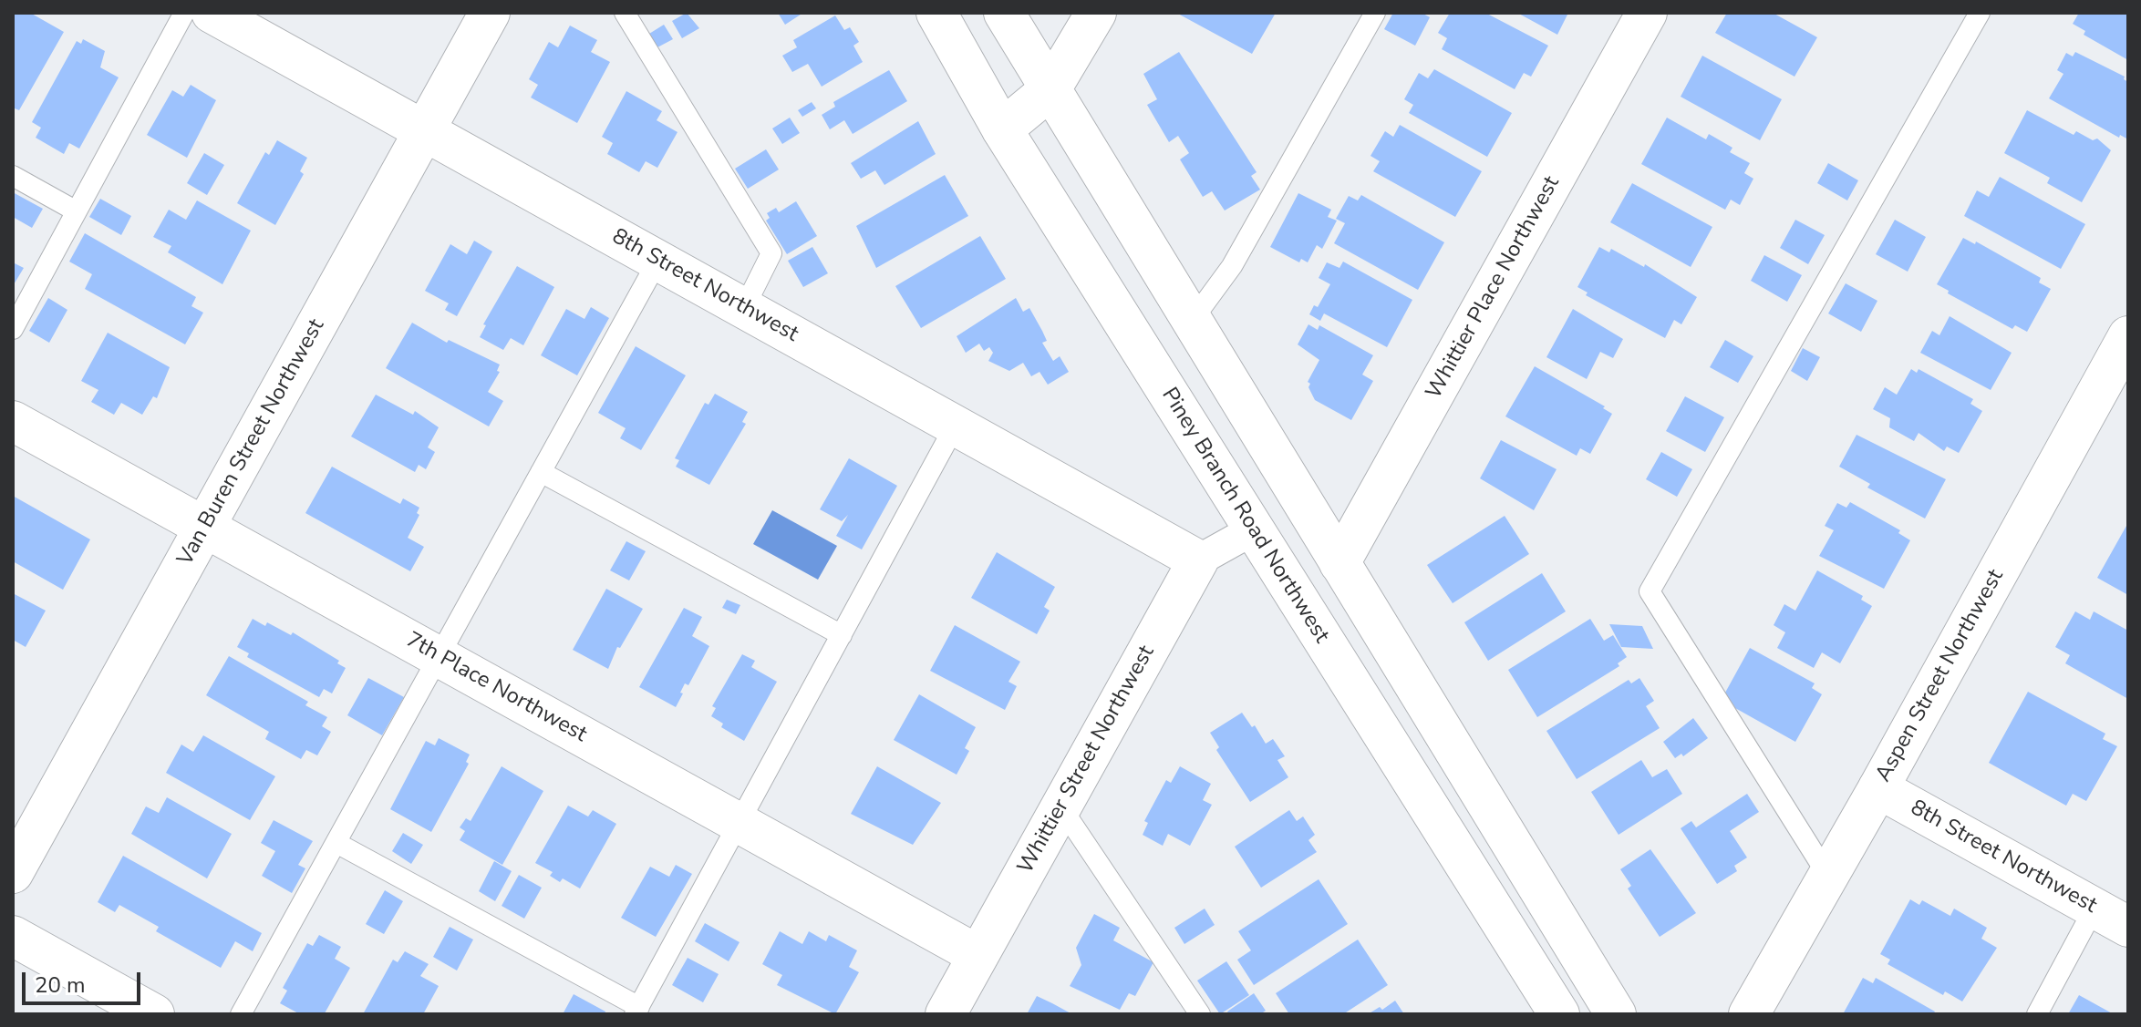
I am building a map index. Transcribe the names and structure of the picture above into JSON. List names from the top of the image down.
{
  "streets": {
    "street": [
      "8th Street Northwest",
      "Whittier Place Northwest",
      "Van Buren Street Northwest",
      "Piney Branch Road Northwest",
      "Aspen Street Northwest",
      "7th Place Northwest",
      "Whittier Street Northwest"
    ]
  },
  "crossings": [
    ["8th Street Northwest", "Van Buren Street Northwest"],
    ["8th Street Northwest", "Aspen Street Northwest"],
    ["8th Street Northwest", "Whittier Street Northwest"],
    ["Van Buren Street Northwest", "7th Place Northwest"],
    ["7th Place Northwest", "Whittier Street Northwest"]
  ],
  "scale_bar": "20 m"
}
